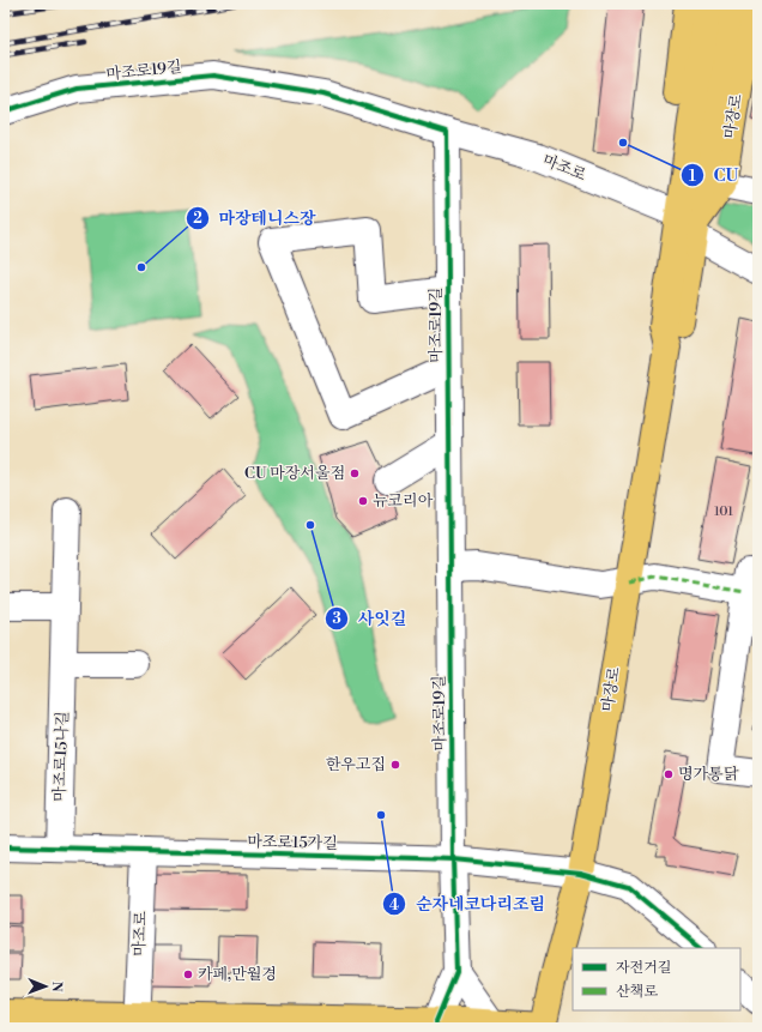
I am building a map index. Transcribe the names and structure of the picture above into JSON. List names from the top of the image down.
{
  "streets": {
    "main road": ["마장로"],
    "street": [
      "마조로19길",
      "마조로",
      "마조로15나길",
      "마조로15가길"
    ]
  },
  "crossings": [
    ["마조로19길", "마조로"],
    ["마조로19길", "마조로15가길"],
    ["마장로", "마조로"],
    ["마장로", "마조로15가길"],
    ["마조로", "마조로15가길"],
    ["마조로15나길", "마조로15가길"]
  ],
  "places": [
    "CU",
    "마장테니스장",
    "CU 마장서울점",
    "뉴코리아",
    "사잇길",
    "한우고집",
    "명가통닭",
    "순자네코다리조림",
    "카페,만월경"
  ],
  "house_numbers": ["101"],
  "legend": ["자전거길", "산책로"],
  "north": "right"
}
